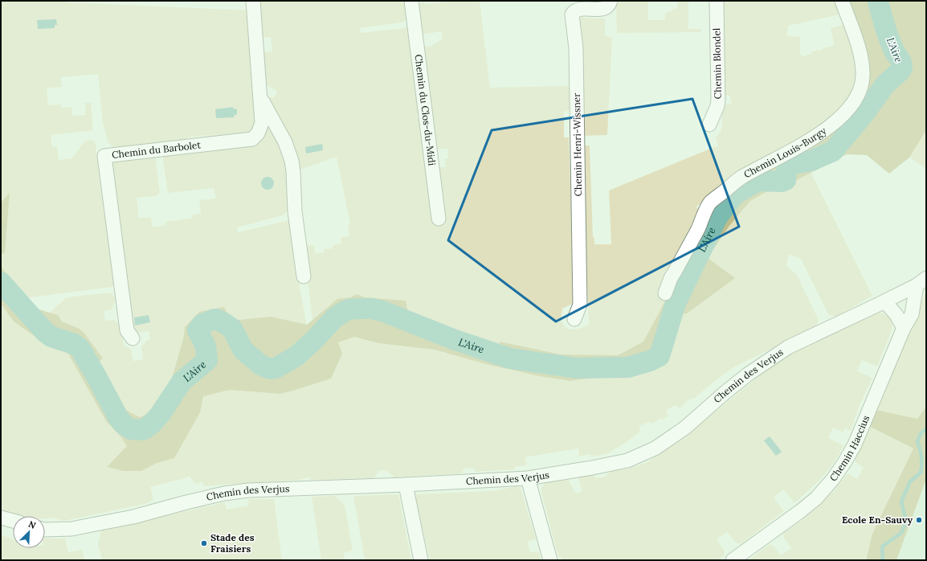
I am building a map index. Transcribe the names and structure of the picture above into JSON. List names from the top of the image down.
{
  "streets": {
    "street": [
      "Chemin Blondel",
      "Chemin du Clos-du-Midi",
      "Chemin Henri-Wissner",
      "Chemin du Barbolet",
      "Chemin Louis-Burgy",
      "Chemin des Verjus",
      "Chemin Haccius"
    ]
  },
  "crossings": [
    ["Chemin des Verjus", "Chemin Haccius"]
  ],
  "water": ["L'Aire"],
  "places": ["Ecole En-Sauvy", "Stade des Fraisiers"],
  "north": "top right"
}
